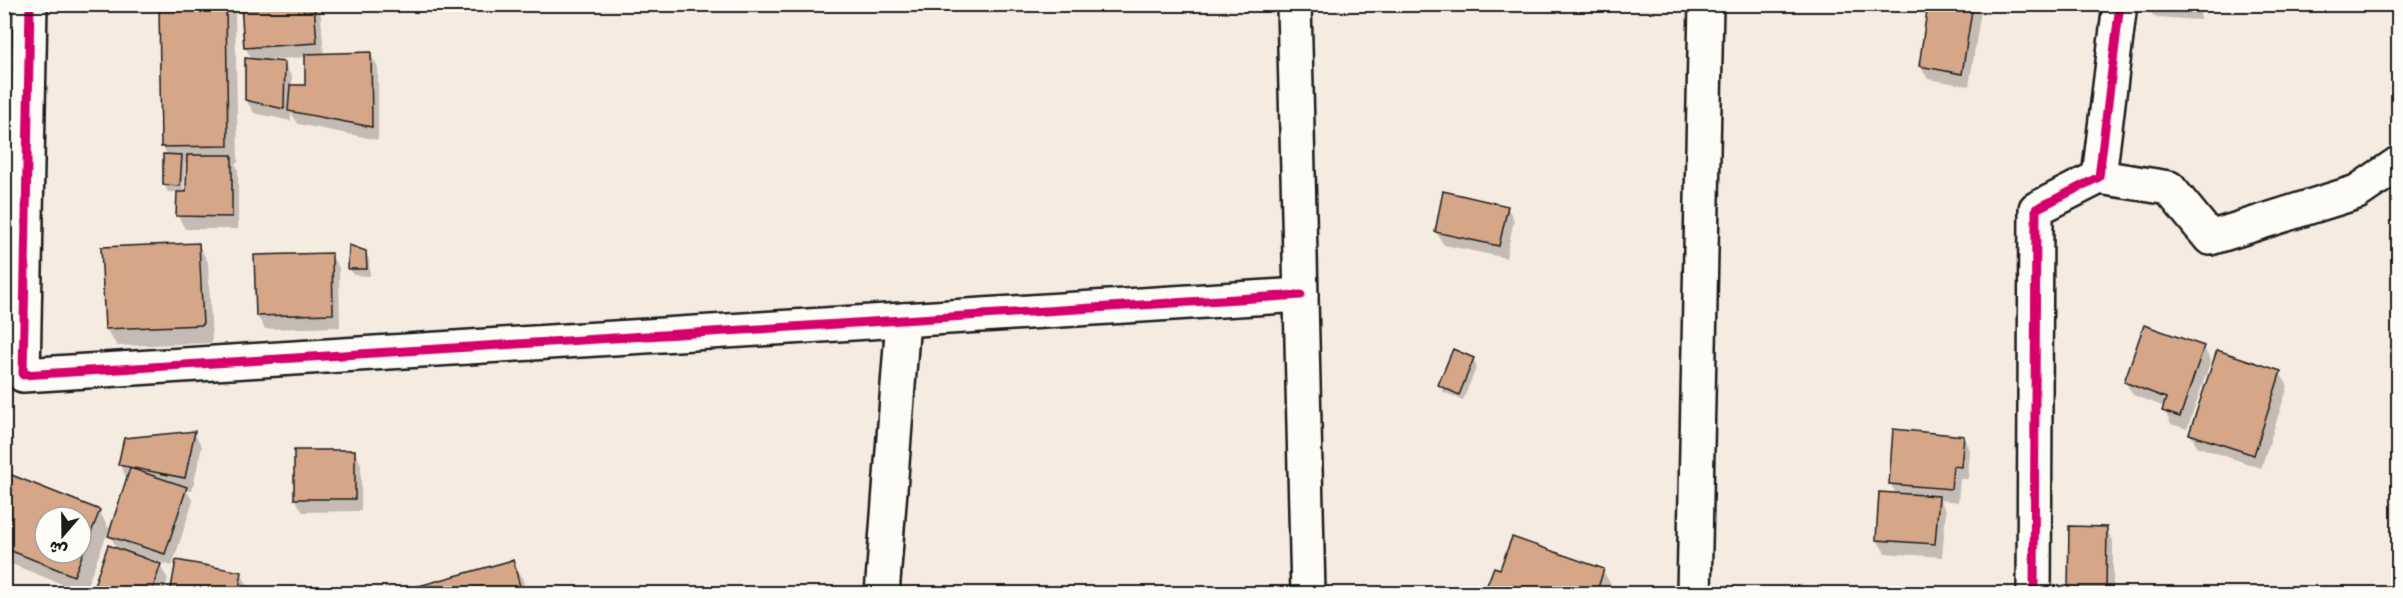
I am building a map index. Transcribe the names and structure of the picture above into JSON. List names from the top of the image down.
{
  "north": "bottom"
}
